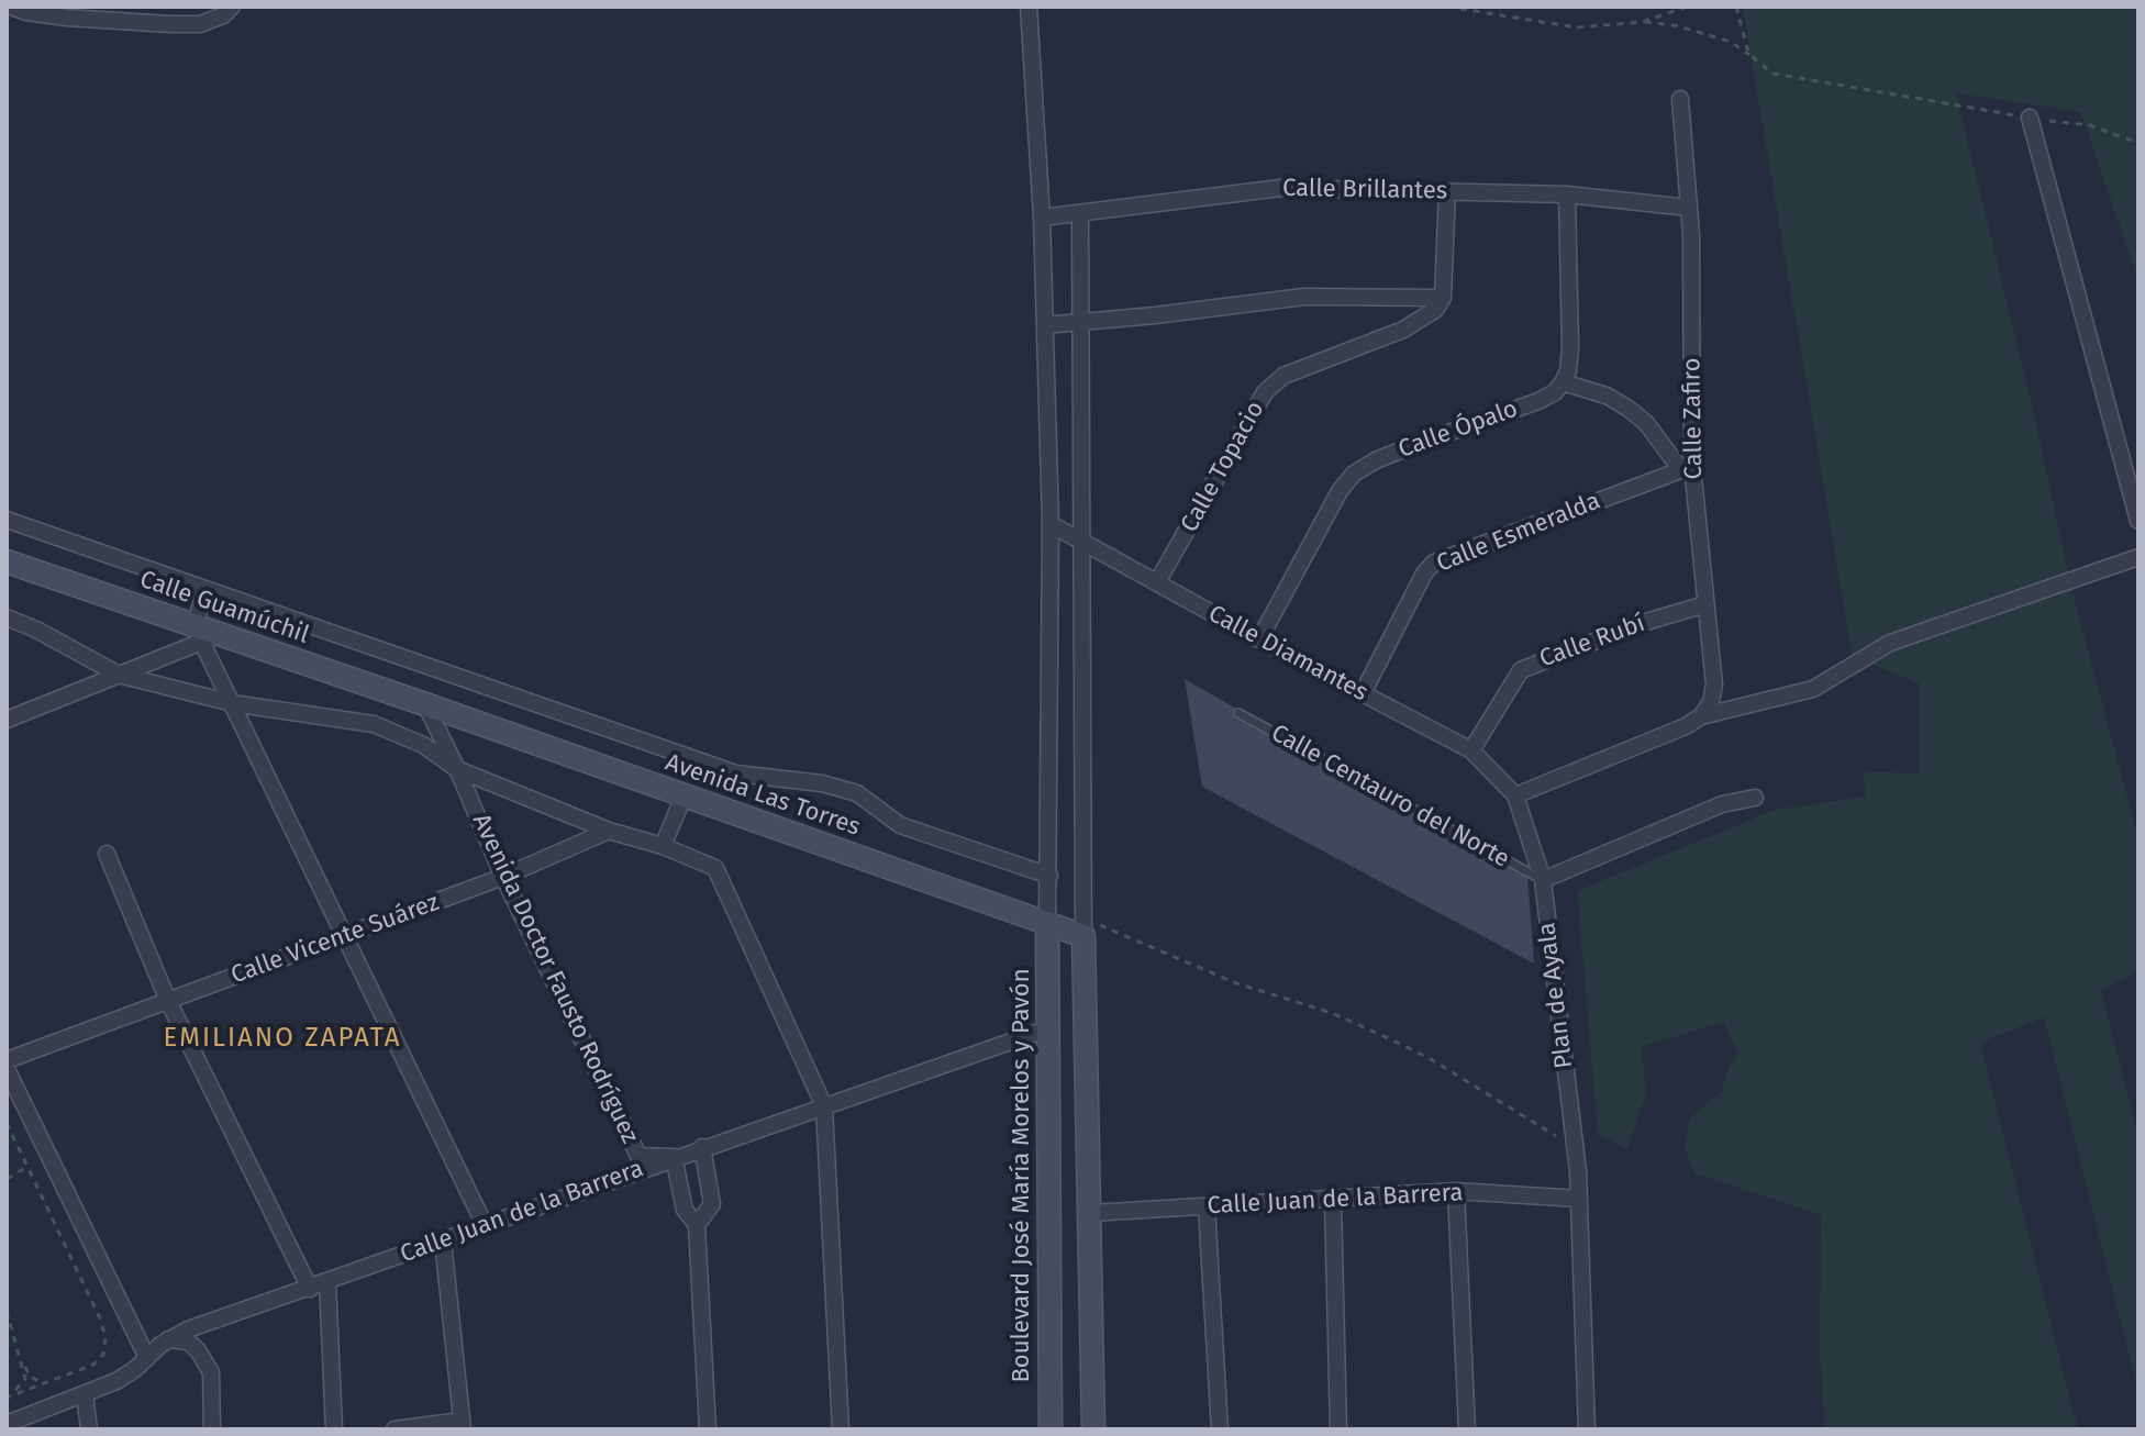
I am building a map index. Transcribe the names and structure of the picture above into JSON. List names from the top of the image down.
{
  "streets": {
    "street": [
      "Calle Brillantes",
      "Calle Zafiro",
      "Calle Ópalo",
      "Calle Topacio",
      "Calle Esmeralda",
      "Calle Guamúchil",
      "Calle Rubí",
      "Calle Diamantes",
      "Avenida Las Torres",
      "Calle Vicente Suárez",
      "Avenida Doctor Fausto Rodríguez",
      "Plan de Ayala",
      "Boulevard José María Morelos y Pavón",
      "Calle Juan de la Barrera"
    ],
    "lane": ["Calle Centauro del Norte"]
  },
  "crossings": [
    ["Calle Brillantes", "Calle Zafiro"],
    ["Calle Zafiro", "Calle Esmeralda"],
    ["Calle Zafiro", "Calle Rubí"],
    ["Calle Ópalo", "Calle Diamantes"],
    ["Calle Topacio", "Calle Diamantes"],
    ["Calle Esmeralda", "Calle Diamantes"],
    ["Calle Guamúchil", "Avenida Las Torres"],
    ["Calle Guamúchil", "Avenida Doctor Fausto Rodríguez"],
    ["Calle Rubí", "Calle Diamantes"],
    ["Calle Diamantes", "Plan de Ayala"],
    ["Avenida Las Torres", "Avenida Doctor Fausto Rodríguez"],
    ["Avenida Las Torres", "Boulevard José María Morelos y Pavón"],
    ["Calle Centauro del Norte", "Plan de Ayala"],
    ["Calle Vicente Suárez", "Avenida Doctor Fausto Rodríguez"],
    ["Avenida Doctor Fausto Rodríguez", "Calle Juan de la Barrera"],
    ["Plan de Ayala", "Calle Juan de la Barrera"],
    ["Boulevard José María Morelos y Pavón", "Calle Juan de la Barrera"]
  ],
  "districts": ["EMILIANO ZAPATA"]
}
